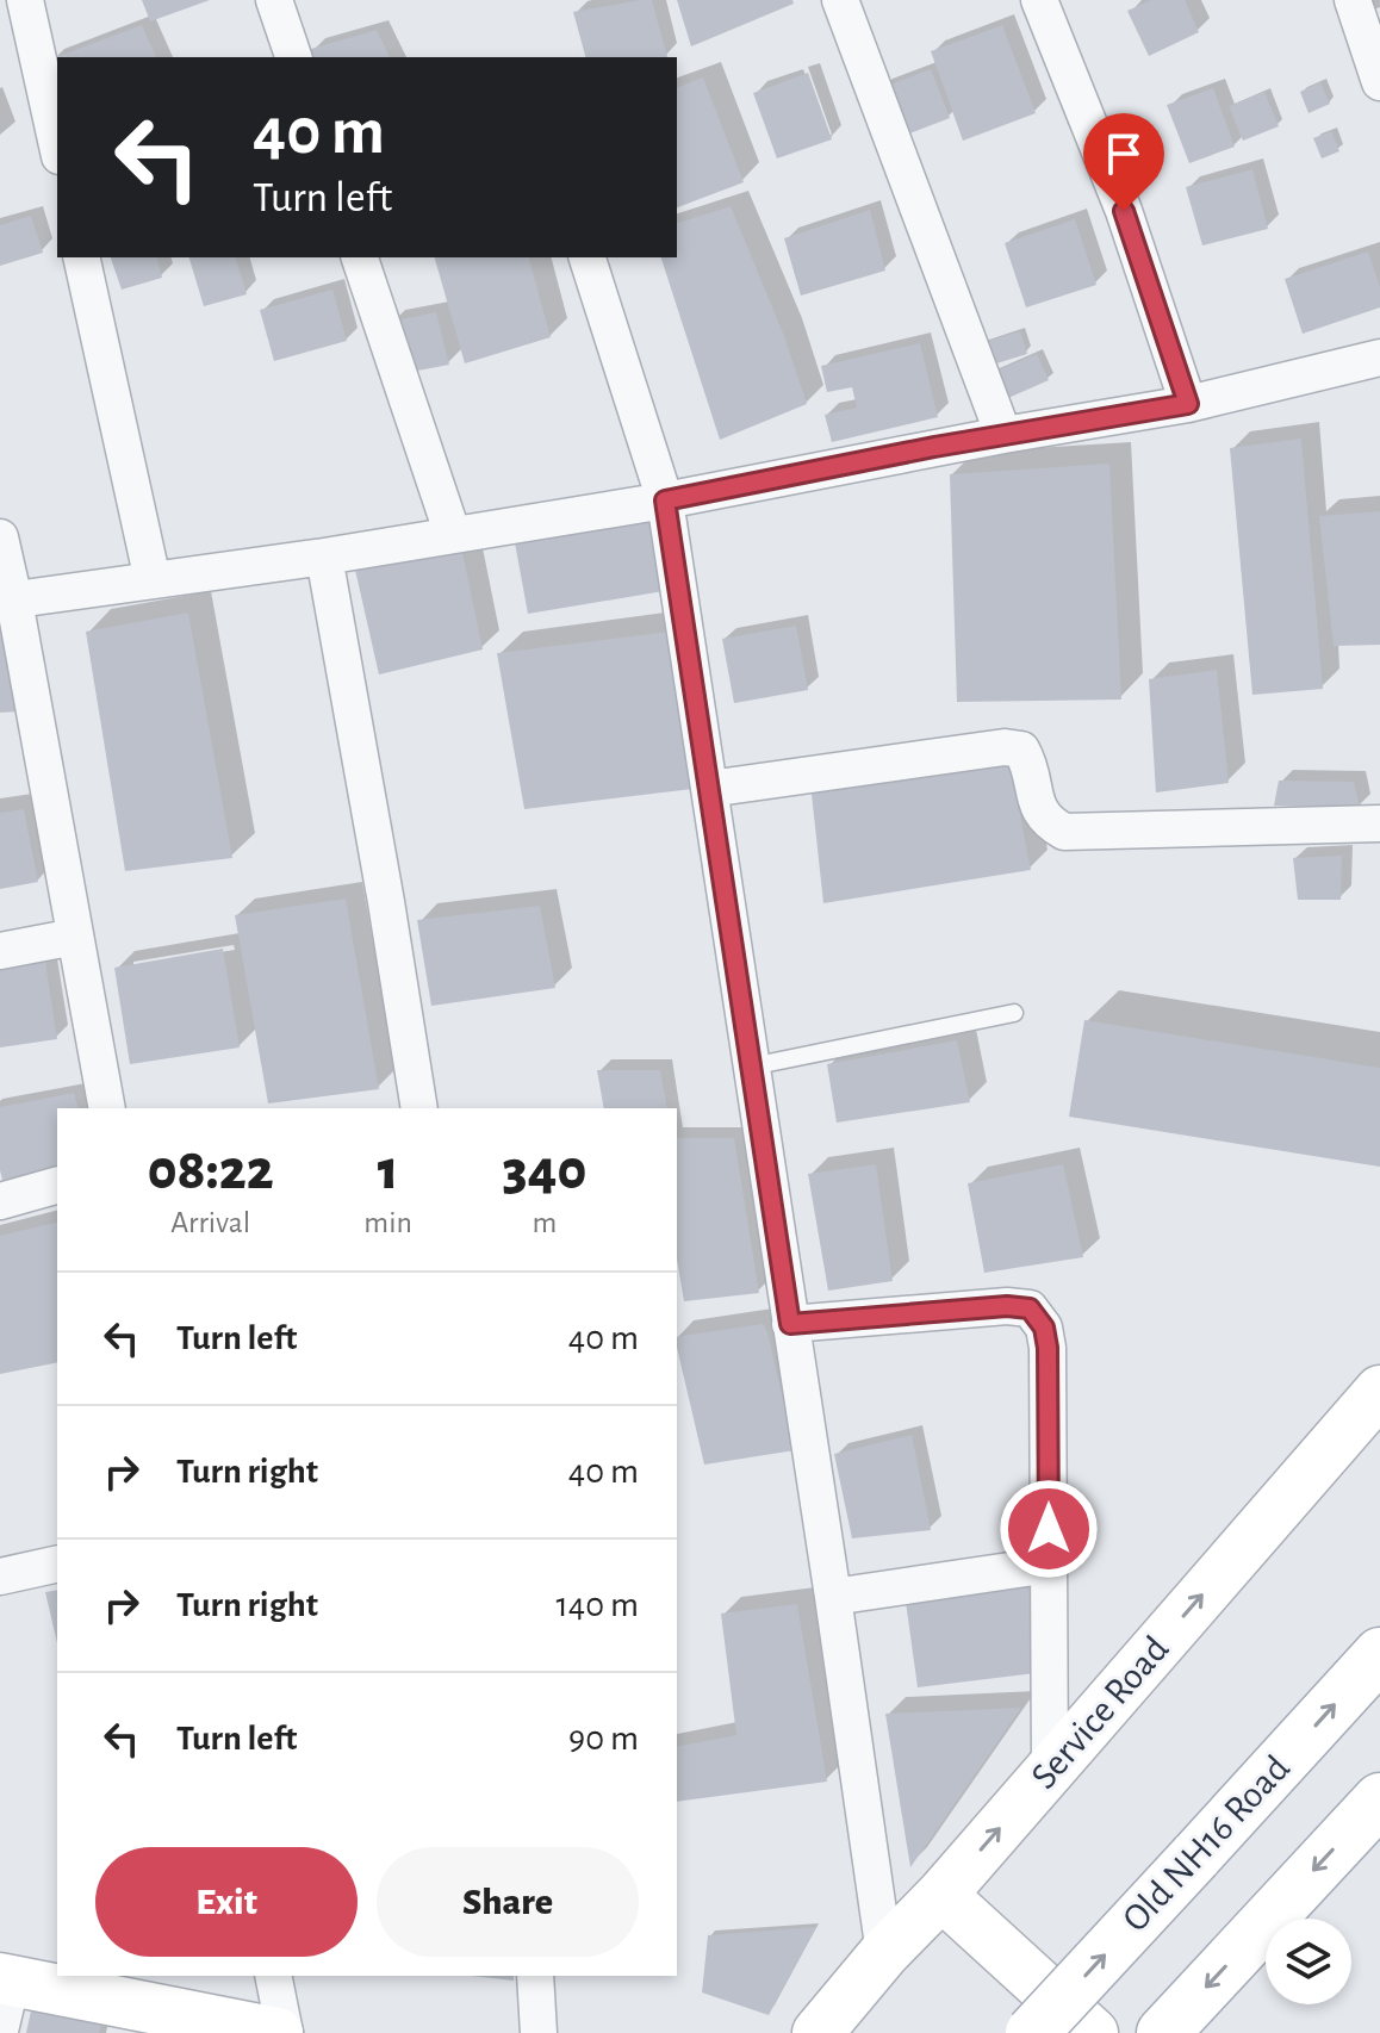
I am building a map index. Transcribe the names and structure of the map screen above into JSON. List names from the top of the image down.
{
  "streets": {
    "main road": ["Old NH16 Road"],
    "street": ["Service Road"]
  },
  "one_way": ["Service Road"],
  "page": {
    "turn": ["40 m", "Turn left"],
    "eta": [
      "08:22",
      "Arrival",
      "1",
      "min",
      "340",
      "m"
    ],
    "list": [
      {
        "name": "Turn left",
        "value": "40 m"
      },
      {
        "name": "Turn right",
        "value": "40 m"
      },
      {
        "name": "Turn right",
        "value": "140 m"
      },
      {
        "name": "Turn left",
        "value": "90 m"
      }
    ],
    "buttons": ["Exit", "Share"]
  }
}
